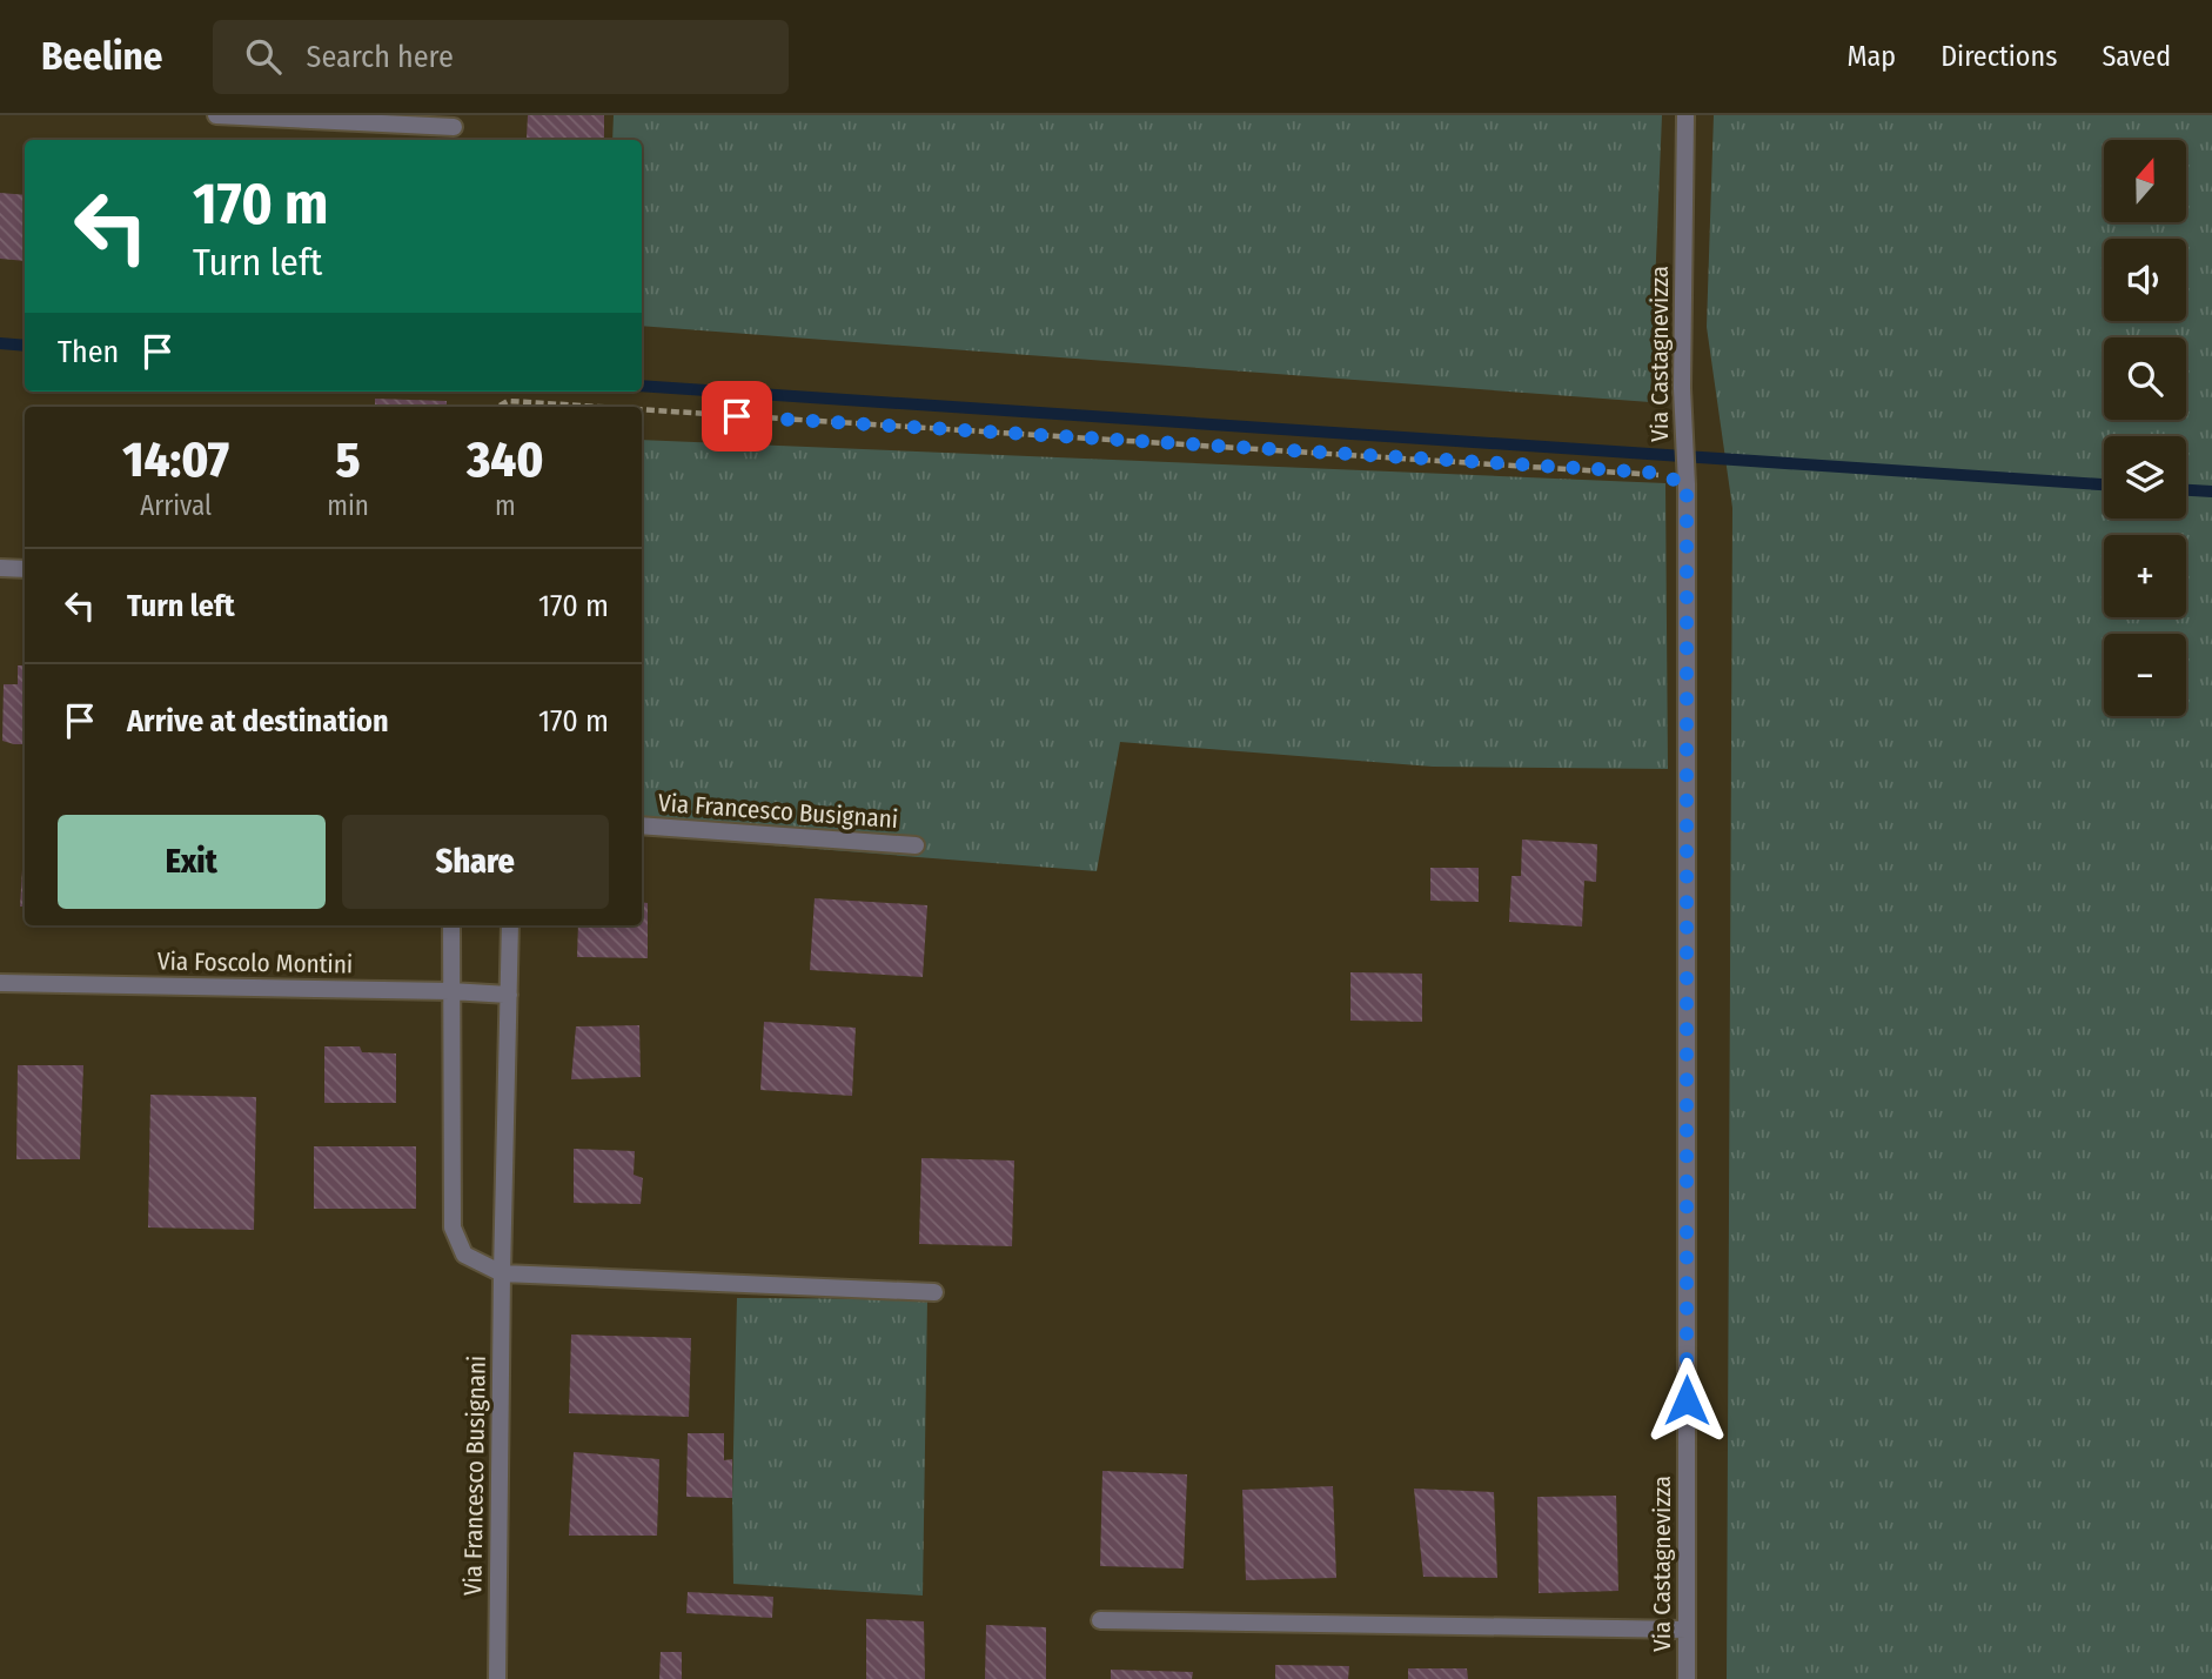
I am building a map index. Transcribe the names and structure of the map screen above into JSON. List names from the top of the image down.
{
  "streets": {
    "street": ["Via Castagnevizza", "Via Francesco Busignani", "Via Foscolo Montini"]
  },
  "crossings": [
    ["Via Francesco Busignani", "Via Foscolo Montini"]
  ],
  "north": "top",
  "page": {
    "header": "Beeline",
    "search": "Search here",
    "nav": ["Map", "Directions", "Saved"],
    "map_buttons": ["+", "−"],
    "turn": ["170 m", "Turn left"],
    "then": "Then",
    "eta": [
      "14:07",
      "Arrival",
      "5",
      "min",
      "340",
      "m"
    ],
    "list": [
      {
        "name": "Turn left",
        "value": "170 m"
      },
      {
        "name": "Arrive at destination",
        "value": "170 m"
      }
    ],
    "buttons": ["Exit", "Share"]
  }
}
